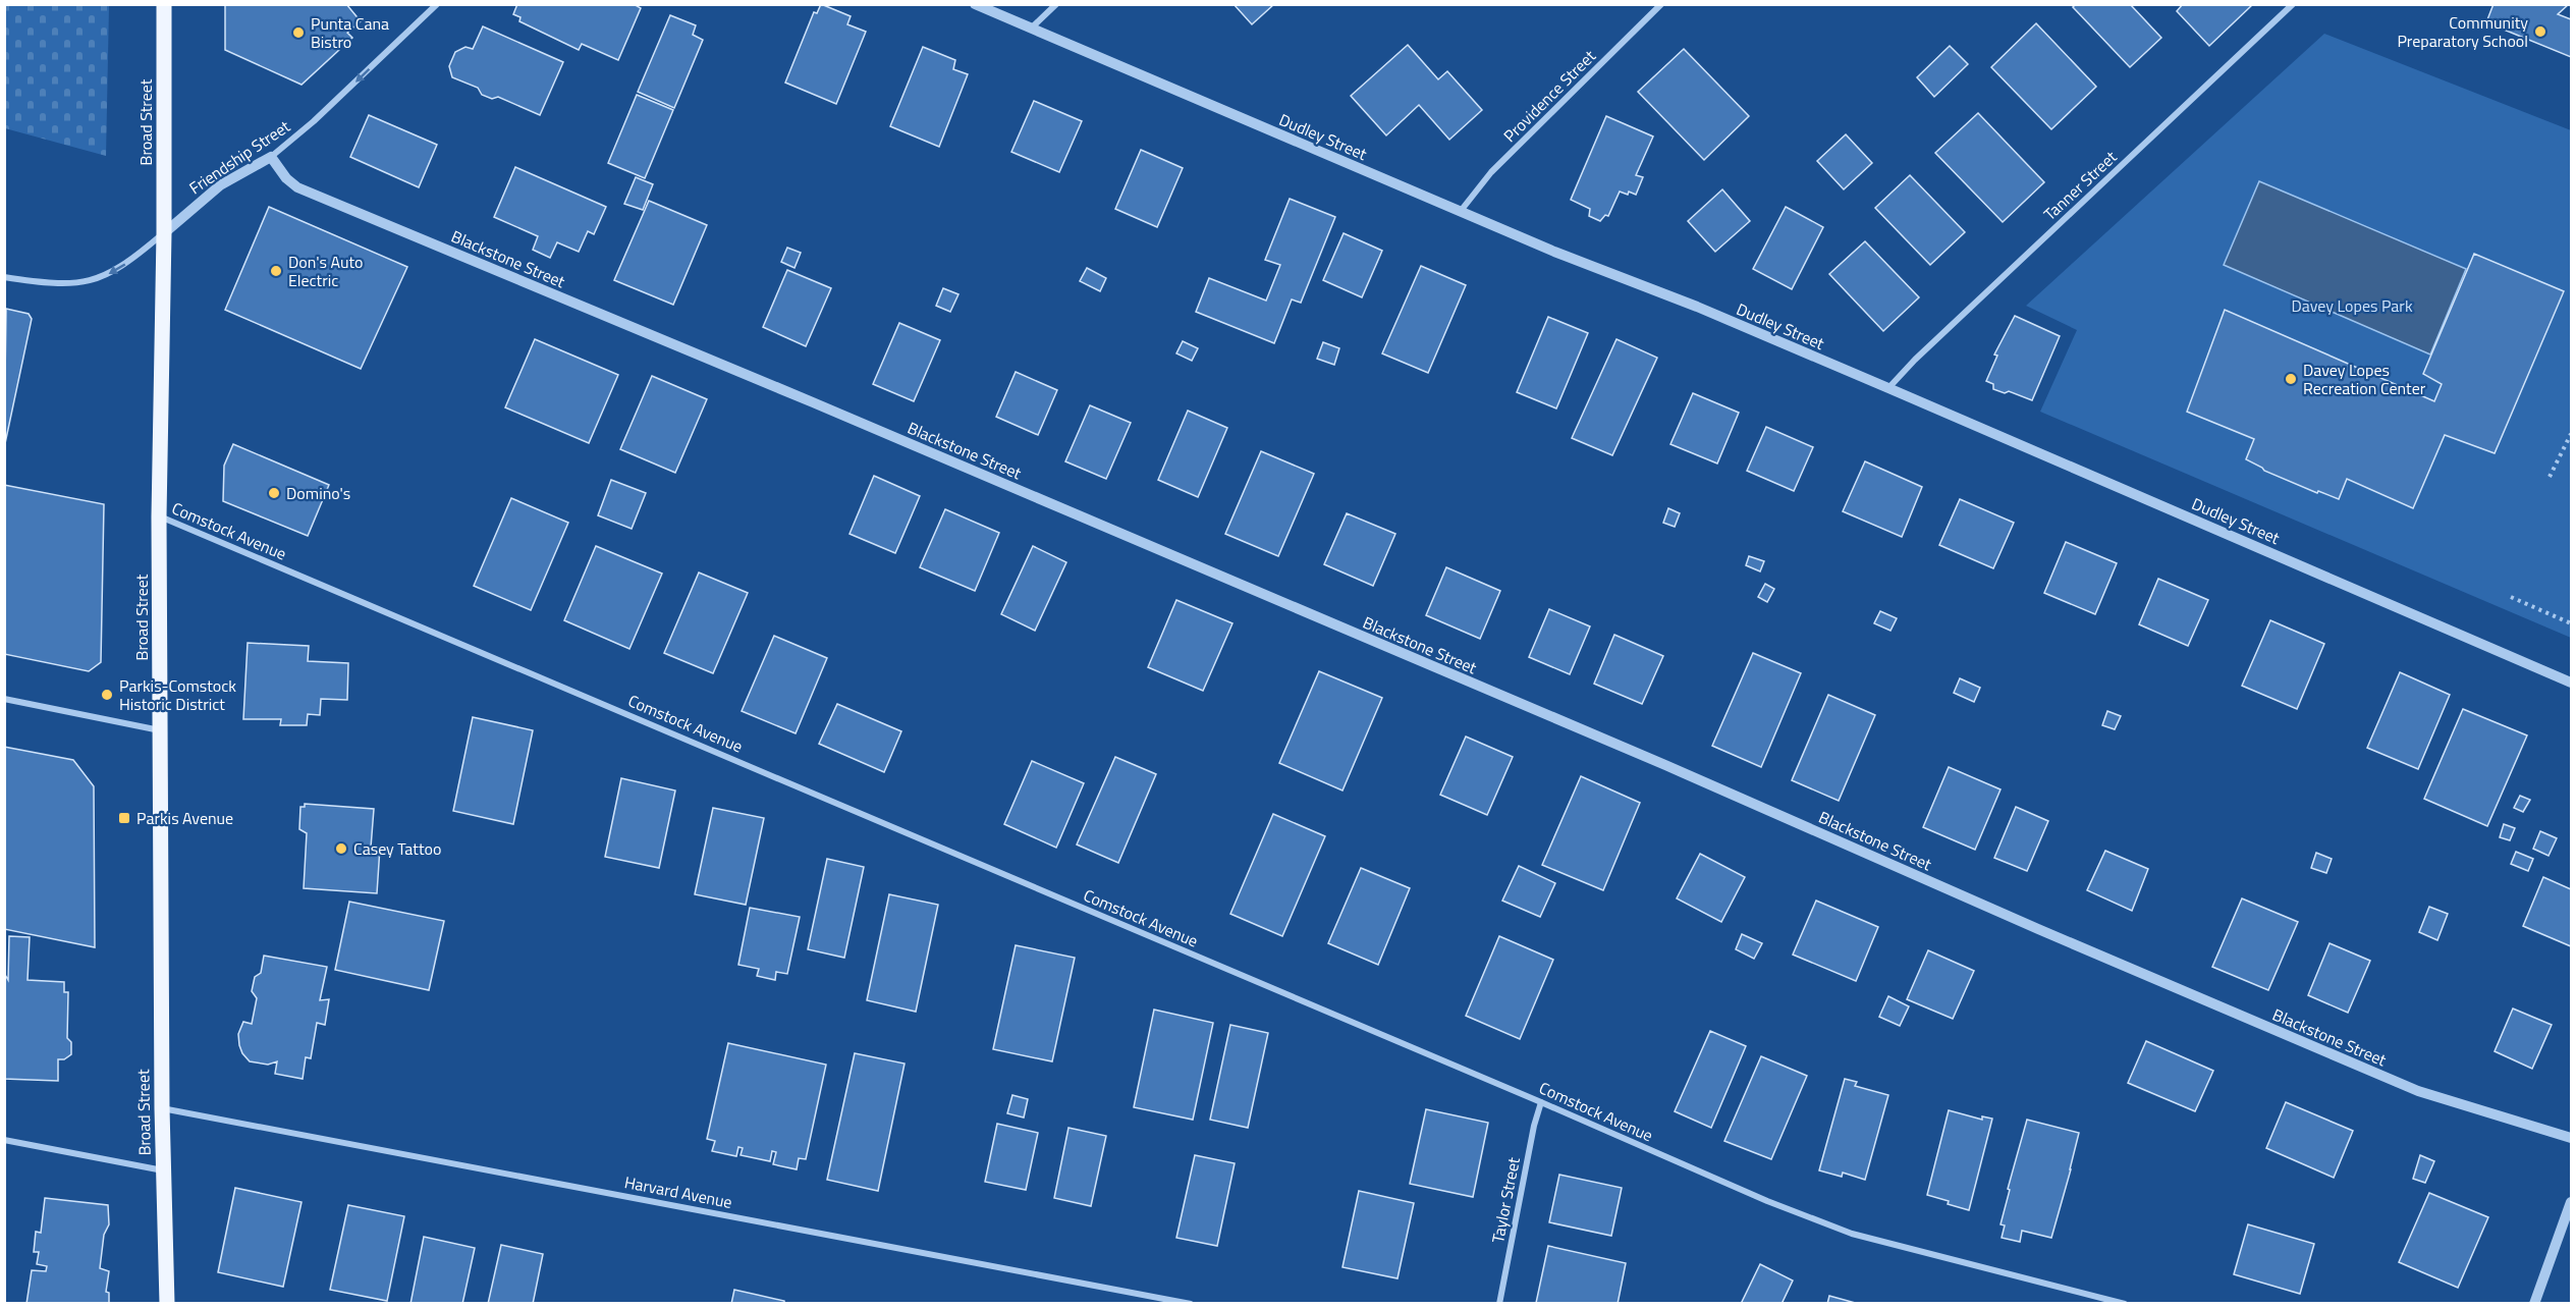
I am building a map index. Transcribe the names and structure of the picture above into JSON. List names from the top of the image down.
{
  "streets": {
    "main road": ["Broad Street"],
    "street": [
      "Providence Street",
      "Dudley Street",
      "Friendship Street",
      "Tanner Street",
      "Blackstone Street",
      "Comstock Avenue",
      "Harvard Avenue",
      "Taylor Street"
    ]
  },
  "crossings": [
    ["Providence Street", "Dudley Street"],
    ["Broad Street", "Friendship Street"],
    ["Broad Street", "Comstock Avenue"],
    ["Broad Street", "Harvard Avenue"],
    ["Dudley Street", "Tanner Street"],
    ["Friendship Street", "Blackstone Street"],
    ["Comstock Avenue", "Taylor Street"]
  ],
  "one_way": ["Friendship Street"],
  "parks": ["Davey Lopes Park"],
  "places": {
    "other": [
      "Community Preparatory School",
      "Punta Cana Bistro",
      "Don's Auto Electric",
      "Davey Lopes Recreation Center",
      "Domino's",
      "Parkis-Comstock Historic District",
      "Casey Tattoo"
    ],
    "transit": ["Parkis Avenue"]
  }
}
